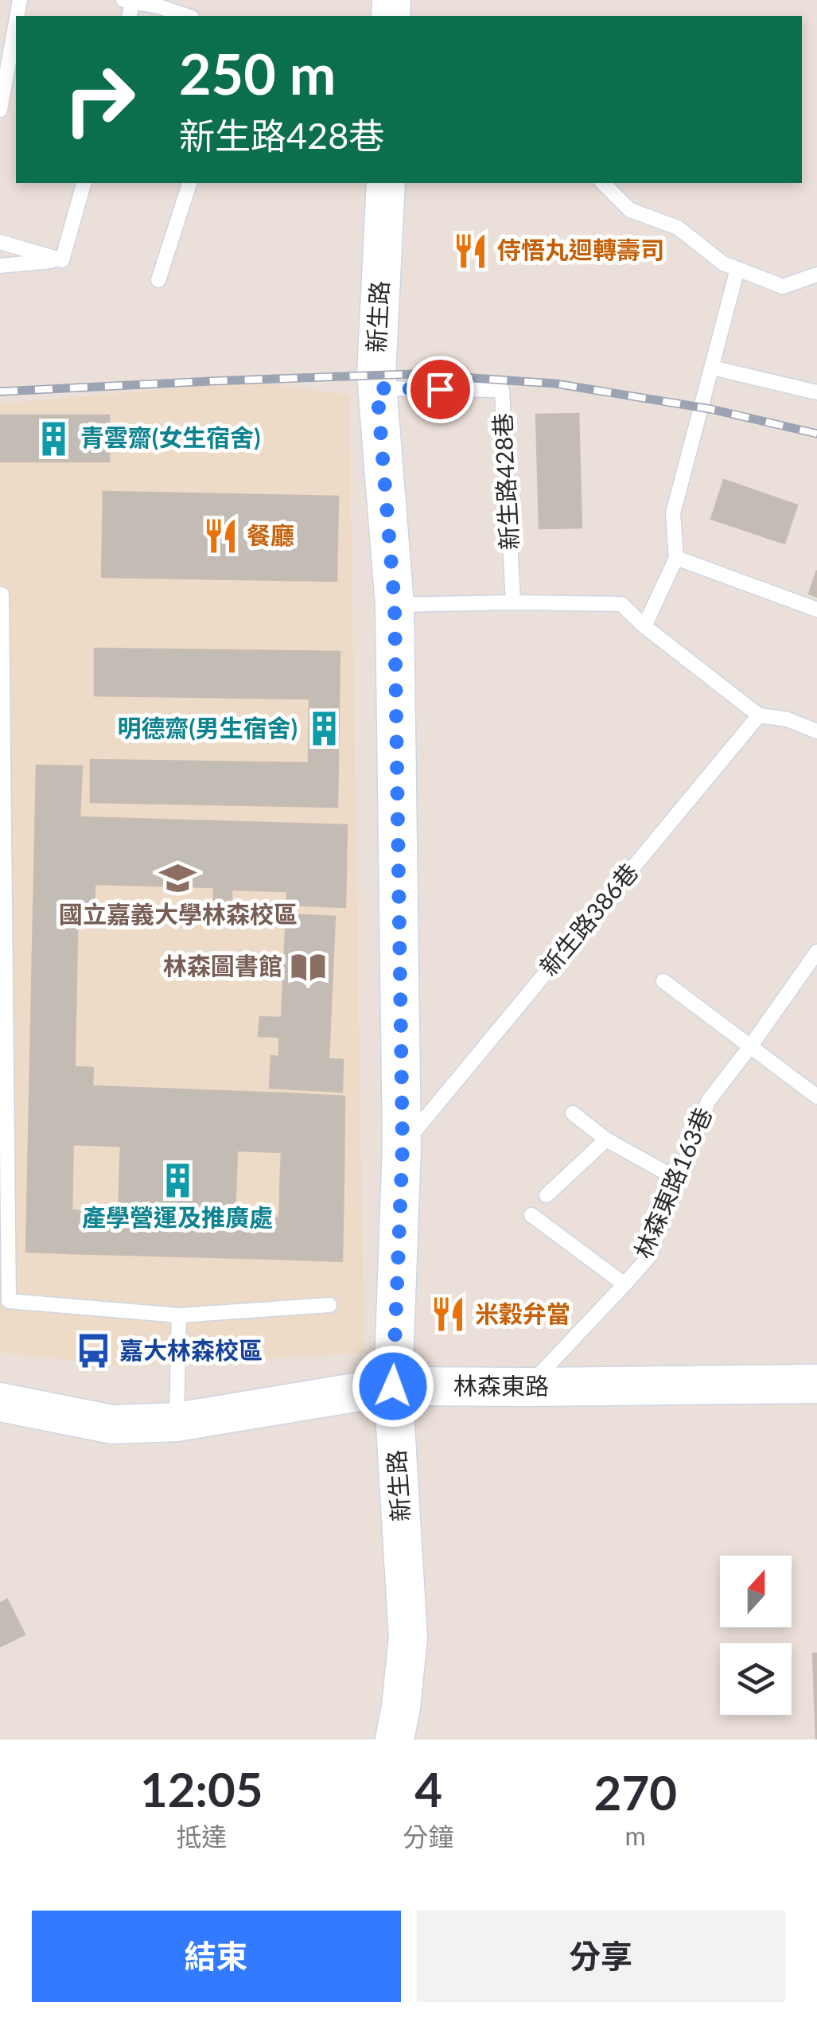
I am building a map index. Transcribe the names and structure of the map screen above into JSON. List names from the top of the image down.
{
  "streets": {
    "street": ["新生路", "林森東路"],
    "lane": ["新生路428巷", "新生路386巷", "林森東路163巷"]
  },
  "crossings": [
    ["新生路", "新生路428巷"],
    ["新生路", "新生路386巷"],
    ["新生路", "林森東路"],
    ["林森東路163巷", "林森東路"]
  ],
  "places": {
    "restaurant": ["侍悟丸迴轉壽司", "餐廳", "米穀弁當"],
    "building": ["青雲齋(女生宿舍)", "明德齋(男生宿舍)", "產學營運及推廣處"],
    "school or university": ["國立嘉義大學林森校區"],
    "library": ["林森圖書館"],
    "bus stop": ["嘉大林森校區"]
  },
  "north": "top",
  "page": {
    "turn": ["250 m", "新生路428巷"],
    "eta": [
      "12:05",
      "抵達",
      "4",
      "分鐘",
      "270",
      "m"
    ],
    "buttons": ["結束", "分享"]
  }
}
